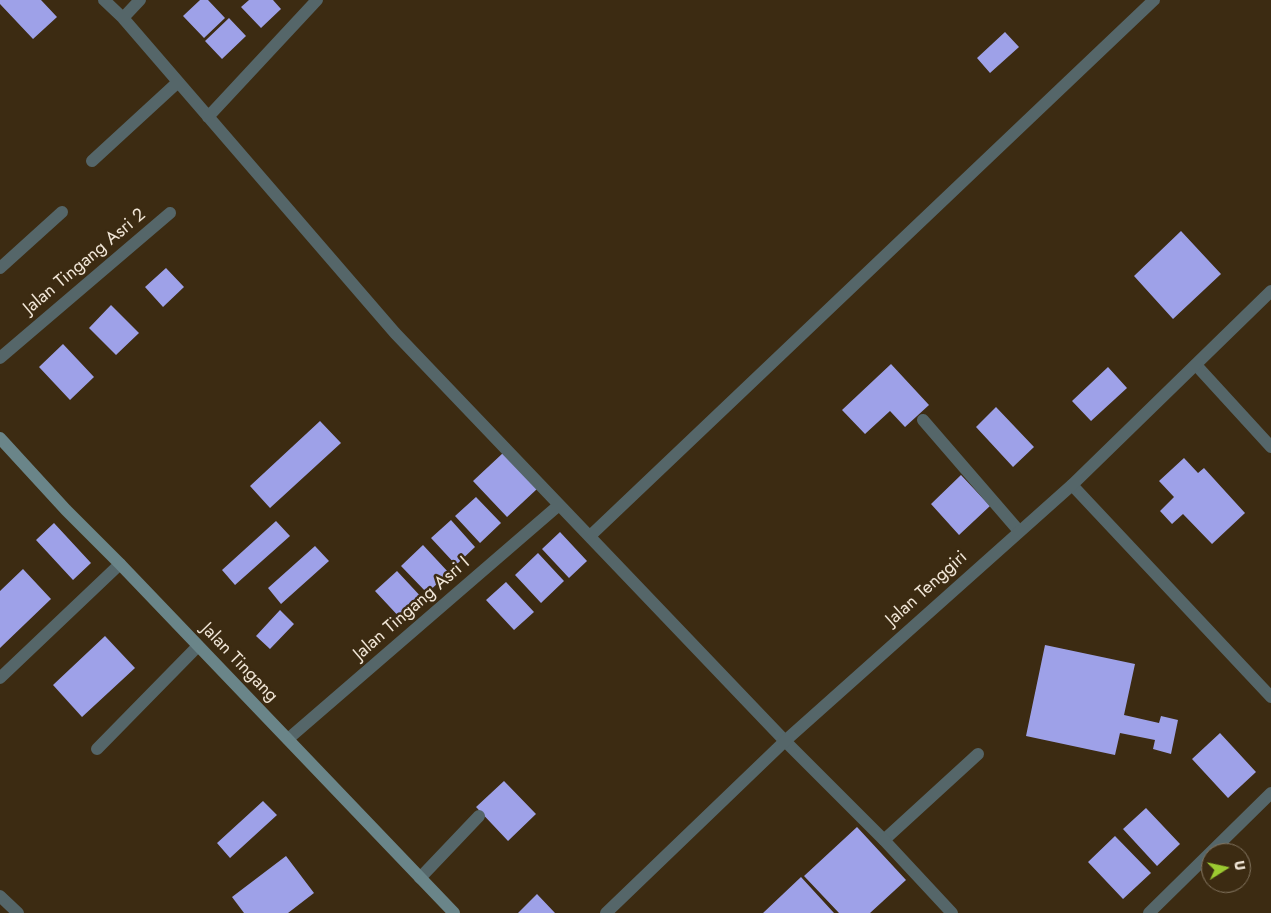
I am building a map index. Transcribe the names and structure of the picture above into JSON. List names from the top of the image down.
{
  "streets": {
    "main road": ["Jalan Tingang"],
    "street": ["Jalan Tingang Asri 2", "Jalan Tenggiri", "Jalan Tingang Asri I"]
  },
  "crossings": [
    ["Jalan Tingang Asri I", "Jalan Tingang"]
  ],
  "north": "right"
}
